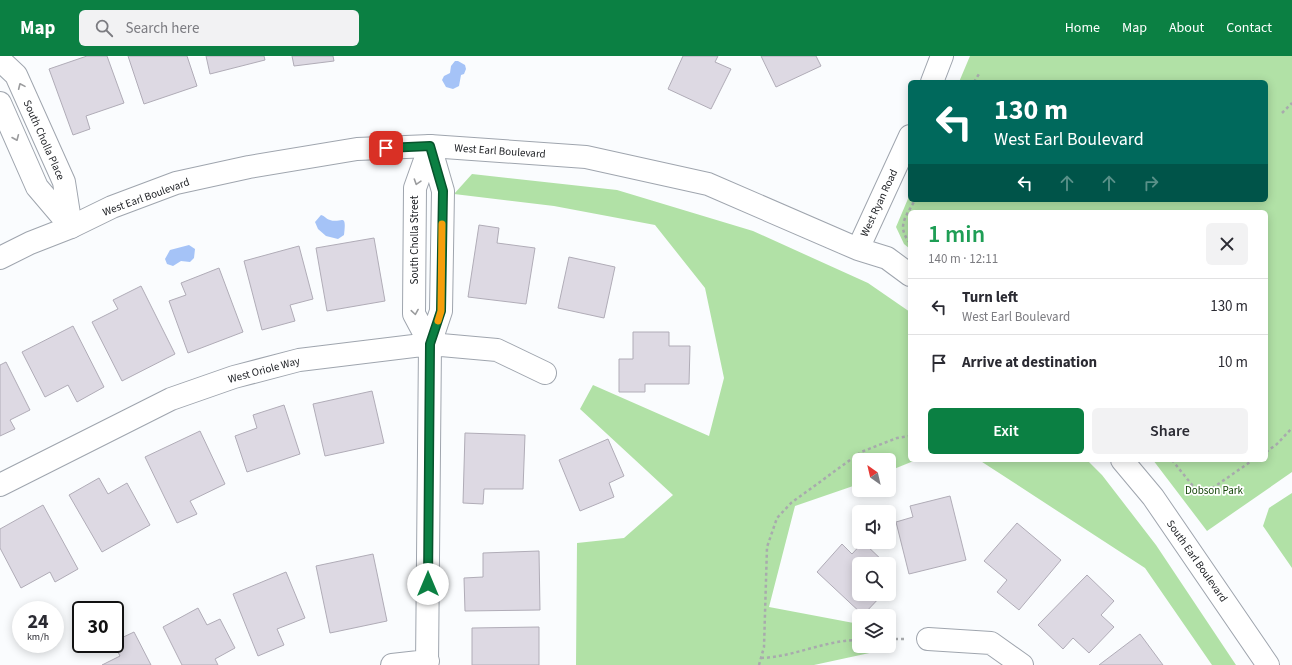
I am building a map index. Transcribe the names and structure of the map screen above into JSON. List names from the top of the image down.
{
  "streets": {
    "street": [
      "South Cholla Place",
      "West Earl Boulevard",
      "West Ryan Road",
      "South Cholla Street",
      "West Oriole Way",
      "South Earl Boulevard"
    ]
  },
  "crossings": [
    ["South Cholla Place", "West Earl Boulevard"],
    ["West Earl Boulevard", "West Ryan Road"],
    ["West Earl Boulevard", "South Cholla Street"],
    ["South Cholla Street", "West Oriole Way"]
  ],
  "parks": ["Dobson Park"],
  "north": "top left",
  "page": {
    "header": "Map",
    "search": "Search here",
    "nav": [
      "Home",
      "Map",
      "About",
      "Contact"
    ],
    "turn": ["130 m", "West Earl Boulevard"],
    "heading": ["1 min", "140 m · 12:11"],
    "list": [
      {
        "name": "Turn left",
        "note": "West Earl Boulevard",
        "value": "130 m"
      },
      {
        "name": "Arrive at destination",
        "value": "10 m"
      }
    ],
    "buttons": ["Exit", "Share"],
    "speed": "24 km/h",
    "limit": "30"
  }
}
